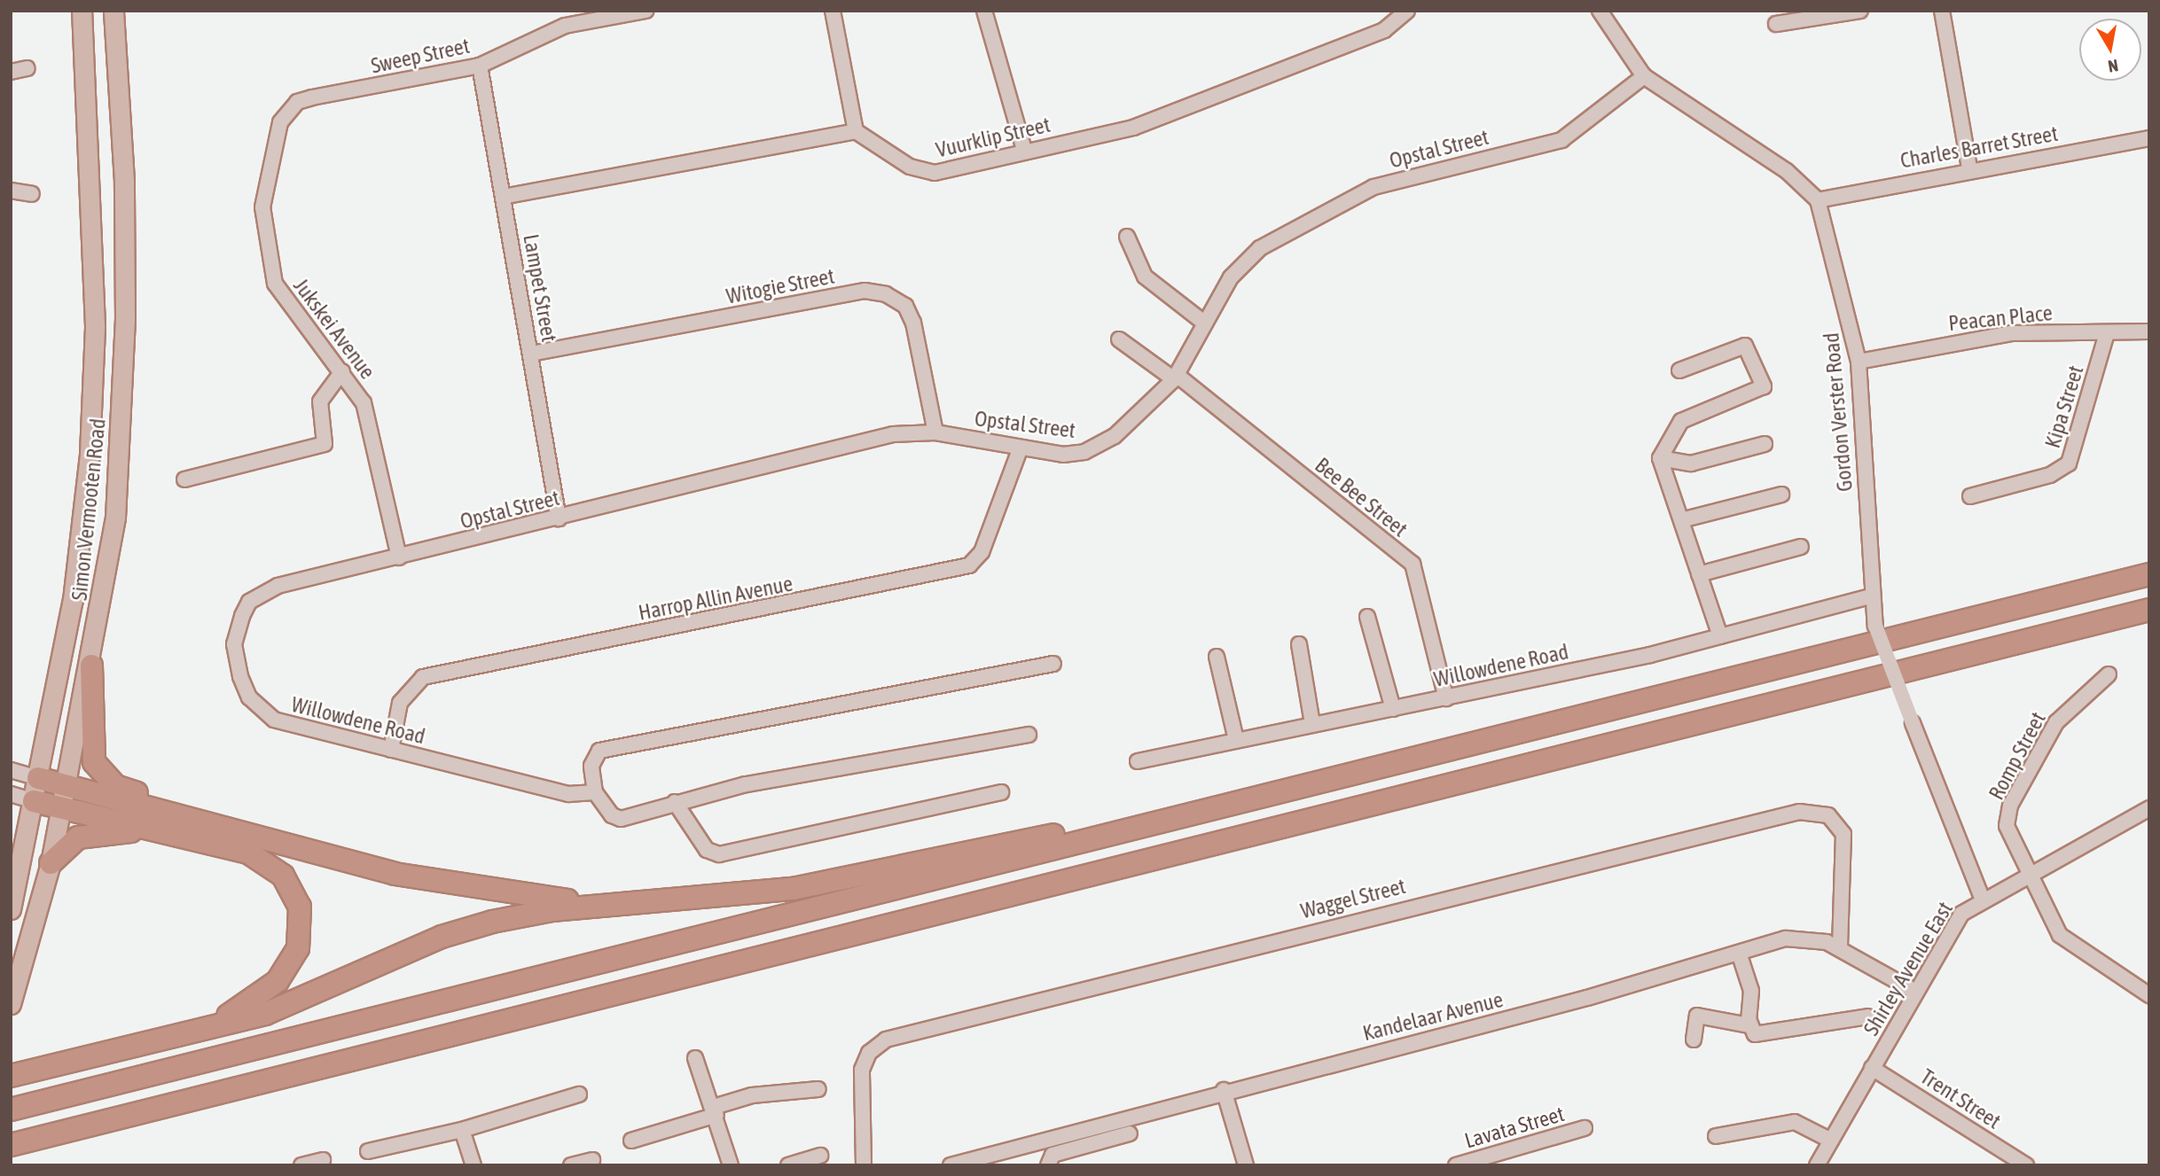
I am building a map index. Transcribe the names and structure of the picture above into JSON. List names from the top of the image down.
{
  "streets": {
    "main road": ["Simon Vermooten Road"],
    "street": [
      "Sweep Street",
      "Vuurklip Street",
      "Charles Barret Street",
      "Opstal Street",
      "Witogie Street",
      "Lampet Street",
      "Peacan Place",
      "Jukskei Avenue",
      "Kipa Street",
      "Gordon Verster Road",
      "Bee Bee Street",
      "Harrop Allin Avenue",
      "Willowdene Road",
      "Romp Street",
      "Waggel Street",
      "Shirley Avenue East",
      "Kandelaar Avenue",
      "Trent Street",
      "Lavata Street"
    ]
  },
  "crossings": [
    ["Sweep Street", "Lampet Street"],
    ["Sweep Street", "Jukskei Avenue"],
    ["Charles Barret Street", "Gordon Verster Road"],
    ["Opstal Street", "Witogie Street"],
    ["Opstal Street", "Lampet Street"],
    ["Opstal Street", "Jukskei Avenue"],
    ["Opstal Street", "Bee Bee Street"],
    ["Opstal Street", "Harrop Allin Avenue"],
    ["Opstal Street", "Willowdene Road"],
    ["Witogie Street", "Lampet Street"],
    ["Peacan Place", "Kipa Street"],
    ["Peacan Place", "Gordon Verster Road"],
    ["Gordon Verster Road", "Willowdene Road"],
    ["Gordon Verster Road", "Shirley Avenue East"],
    ["Bee Bee Street", "Willowdene Road"],
    ["Harrop Allin Avenue", "Willowdene Road"],
    ["Romp Street", "Shirley Avenue East"],
    ["Waggel Street", "Kandelaar Avenue"],
    ["Shirley Avenue East", "Kandelaar Avenue"],
    ["Shirley Avenue East", "Trent Street"]
  ],
  "north": "bottom"
}
